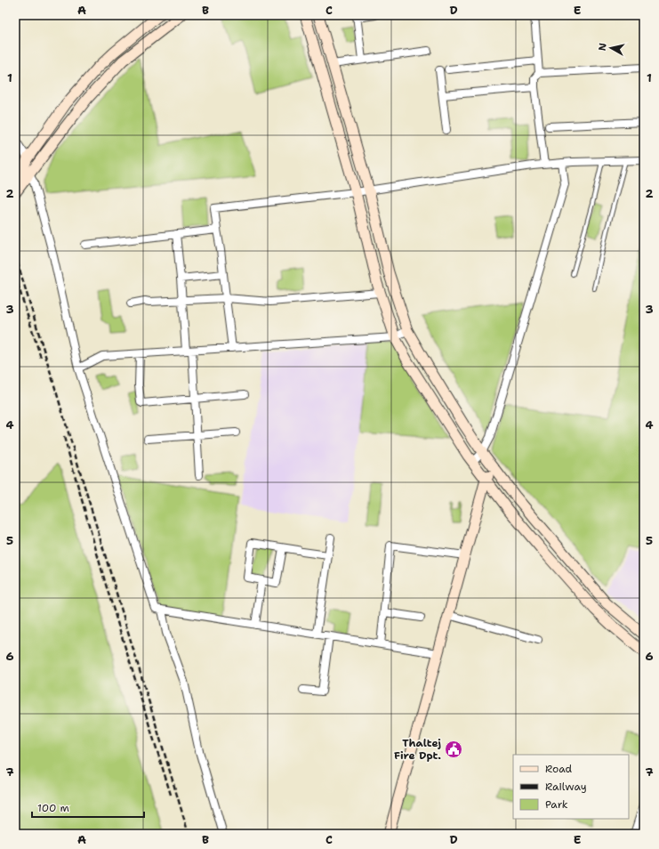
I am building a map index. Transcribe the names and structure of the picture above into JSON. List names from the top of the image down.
{
  "places": {
    "public building": ["Thaltej Fire Dpt."]
  },
  "legend": ["Road", "Railway", "Park"],
  "scale_bar": "100 m",
  "north": "left",
  "grid": {
    "columns": [
      "A",
      "B",
      "C",
      "D",
      "E"
    ],
    "rows": [
      "1",
      "2",
      "3",
      "4",
      "5",
      "6",
      "7"
    ]
  }
}
